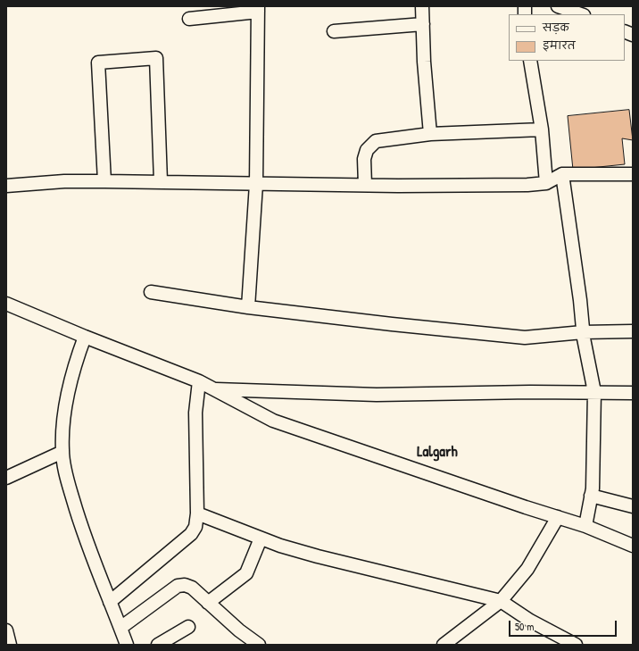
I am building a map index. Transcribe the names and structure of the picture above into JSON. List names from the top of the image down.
{
  "districts": ["Lalgarh"],
  "legend": ["सड़क", "इमारत"],
  "scale_bar": "50 m"
}
